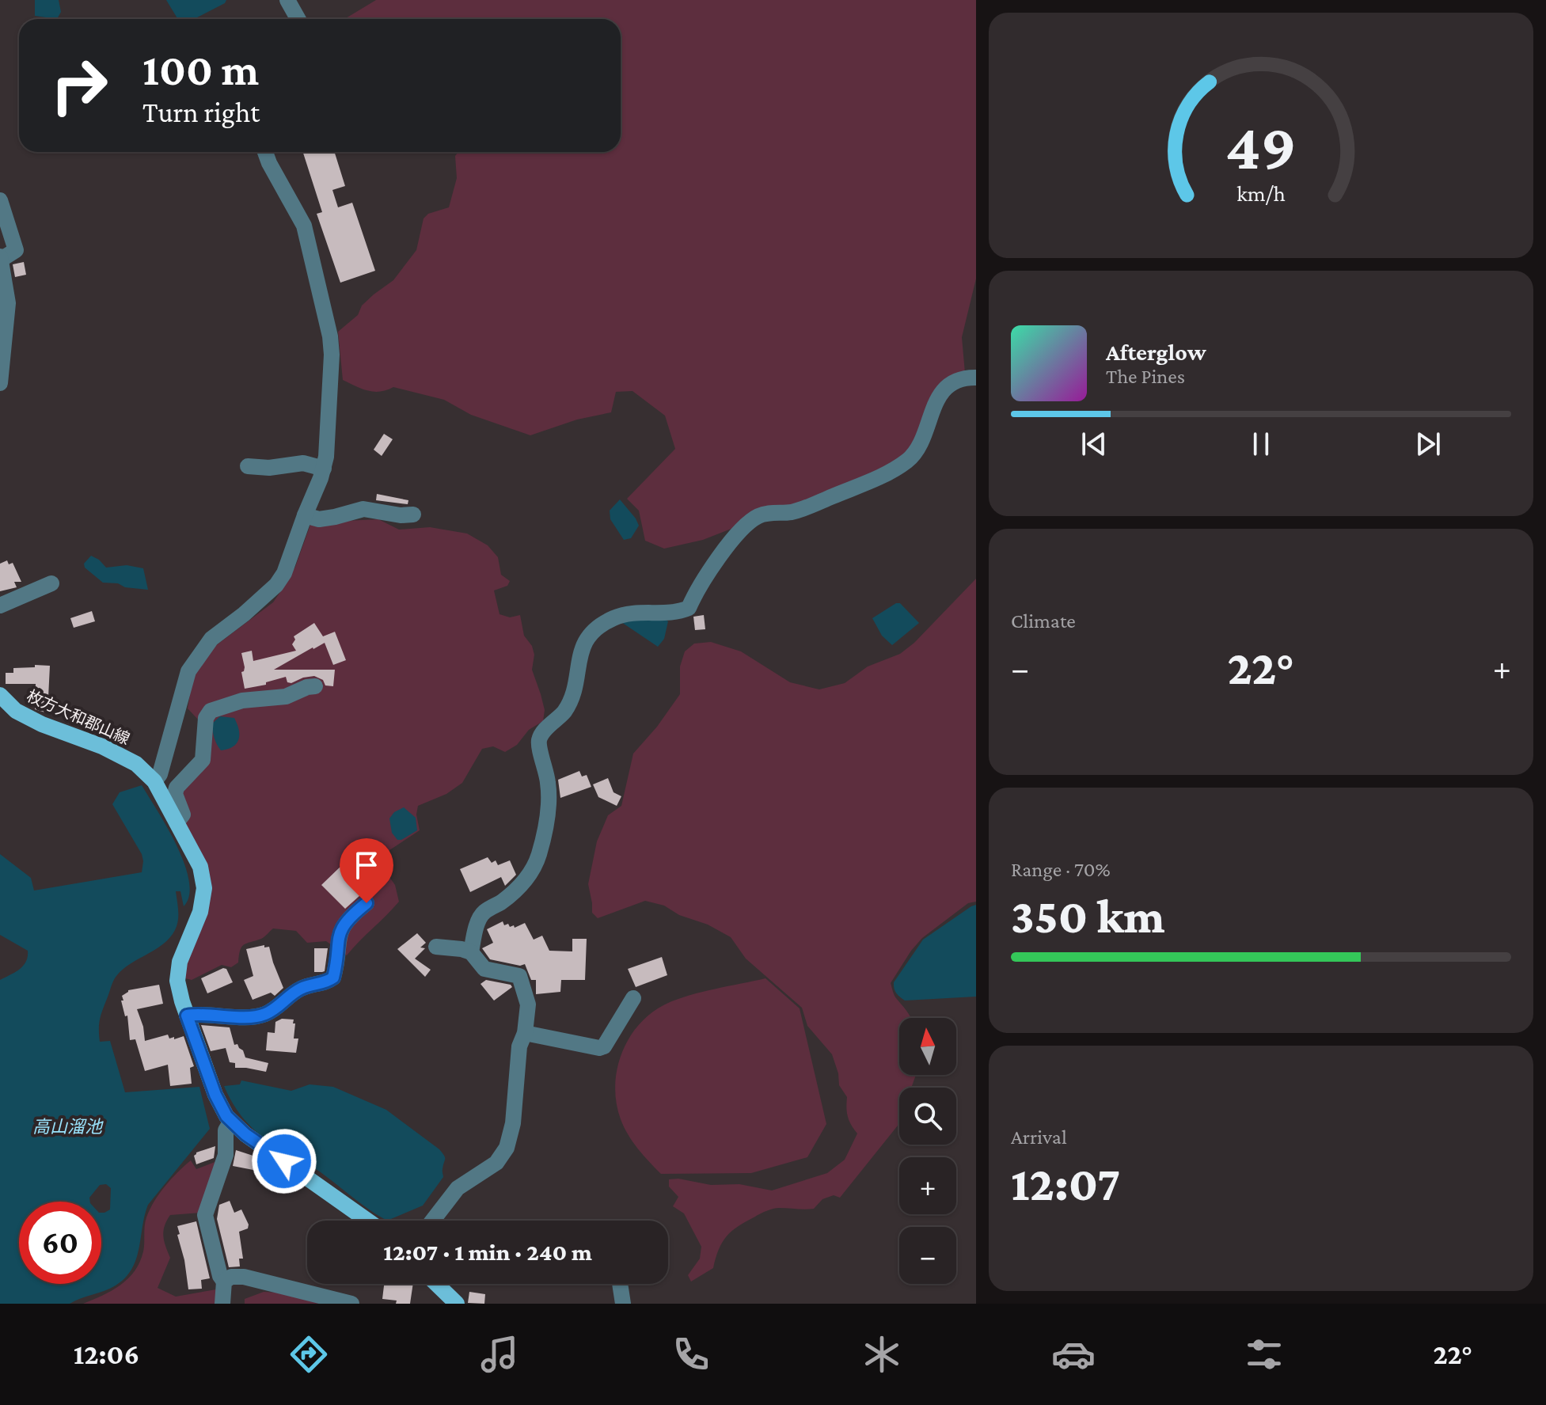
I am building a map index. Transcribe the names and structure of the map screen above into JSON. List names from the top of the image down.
{
  "streets": {
    "main road": ["枚方大和郡山線"]
  },
  "water": ["高山溜池"],
  "north": "top",
  "page": {
    "turn": ["100 m", "Turn right"],
    "song": ["Afterglow", "The Pines"],
    "tile": [
      "Climate",
      ["Range · 70%", "350 km"],
      ["Arrival", "12:07"]
    ],
    "heat": ["−", "22°", "+"],
    "map_buttons": ["+", "−"],
    "limit": "60",
    "trip": "12:07 · 1 min · 240 m",
    "tabs": ["12:06", "22°"],
    "gauge": ["49", "km/h"]
  }
}
